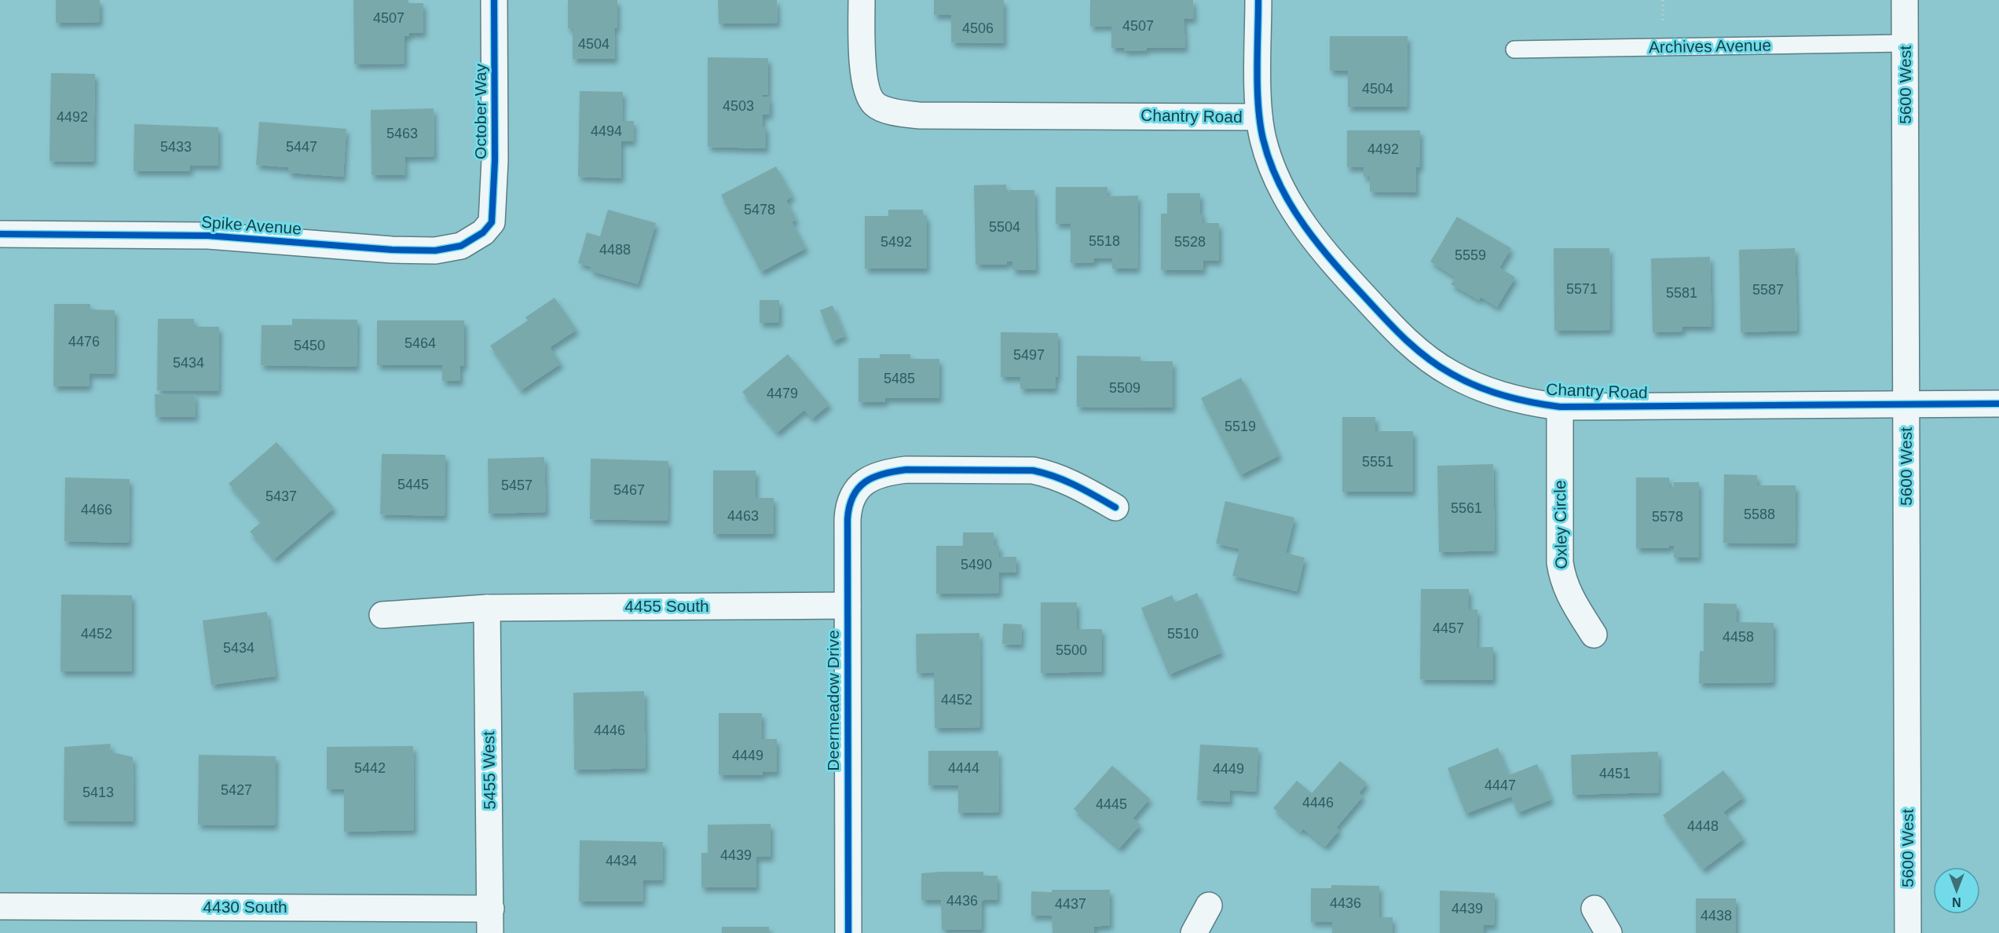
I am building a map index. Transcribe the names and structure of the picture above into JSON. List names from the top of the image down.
{
  "streets": {
    "street": [
      "5600 West",
      "October Way",
      "Chantry Road",
      "Spike Avenue",
      "Oxley Circle",
      "4455 South",
      "Deermeadow Drive",
      "5455 West",
      "4430 South"
    ],
    "lane": ["Archives Avenue"]
  },
  "crossings": [
    ["Archives Avenue", "5600 West"],
    ["5600 West", "Chantry Road"],
    ["October Way", "Spike Avenue"],
    ["Chantry Road", "Oxley Circle"],
    ["4455 South", "Deermeadow Drive"],
    ["4455 South", "5455 West"],
    ["5455 West", "4430 South"]
  ],
  "house_numbers": [
    "4507",
    "4507",
    "4506",
    "4504",
    "4504",
    "4503",
    "4492",
    "4494",
    "5463",
    "5433",
    "5447",
    "4492",
    "5478",
    "5504",
    "5518",
    "5492",
    "5528",
    "4488",
    "5559",
    "5571",
    "5587",
    "5581",
    "4476",
    "5464",
    "5450",
    "5497",
    "5434",
    "5485",
    "5509",
    "4479",
    "5519",
    "5551",
    "5445",
    "5457",
    "5467",
    "5437",
    "5561",
    "4466",
    "5588",
    "4463",
    "5578",
    "5490",
    "4457",
    "4452",
    "5510",
    "4458",
    "5434",
    "5500",
    "4452",
    "4446",
    "4449",
    "5442",
    "4444",
    "4449",
    "4451",
    "4447",
    "5427",
    "5413",
    "4446",
    "4445",
    "4448",
    "4439",
    "4434",
    "4436",
    "4436",
    "4437",
    "4439",
    "4438"
  ],
  "north": "bottom"
}
